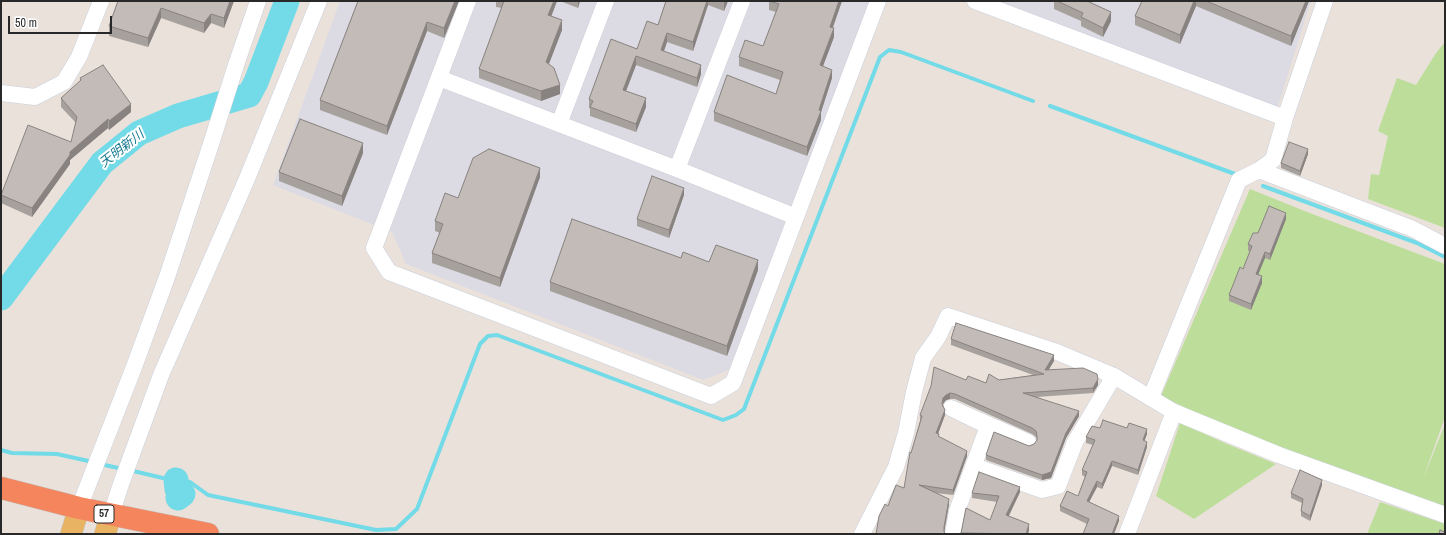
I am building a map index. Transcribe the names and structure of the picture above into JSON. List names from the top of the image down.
{
  "streets": {
    "highway": ["57"]
  },
  "water": ["天明新川"],
  "scale_bar": "50 m"
}
